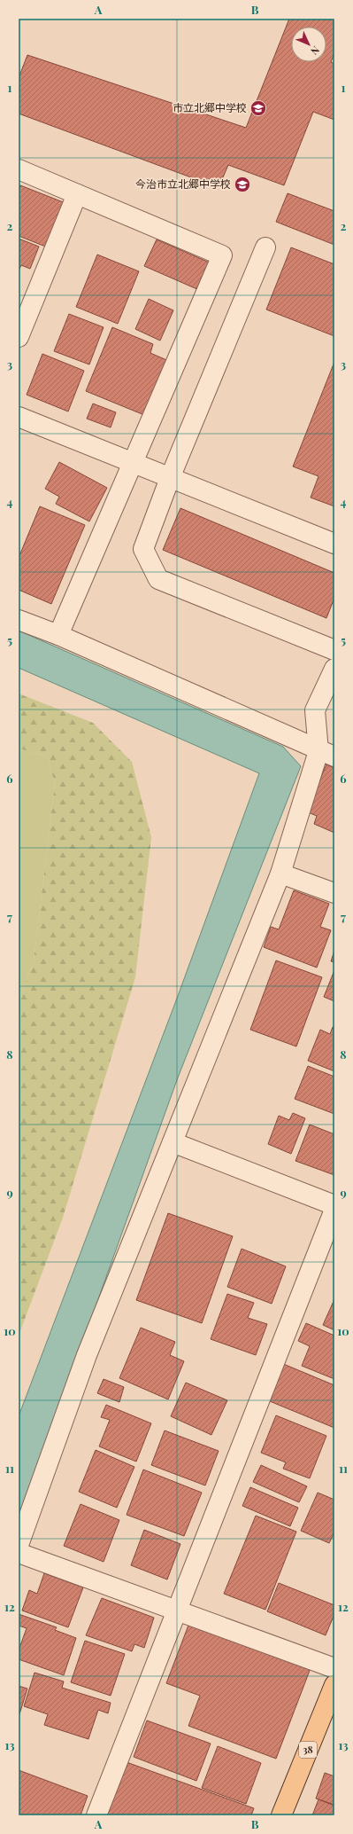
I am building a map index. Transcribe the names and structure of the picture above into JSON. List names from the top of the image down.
{
  "streets": {
    "main road": ["38"]
  },
  "places": {
    "school or university": ["市立北郷中学校", "今治市立北郷中学校"]
  },
  "north": "bottom right",
  "grid": {
    "columns": ["A", "B"],
    "rows": [
      "1",
      "2",
      "3",
      "4",
      "5",
      "6",
      "7",
      "8",
      "9",
      "10",
      "11",
      "12",
      "13"
    ]
  }
}
